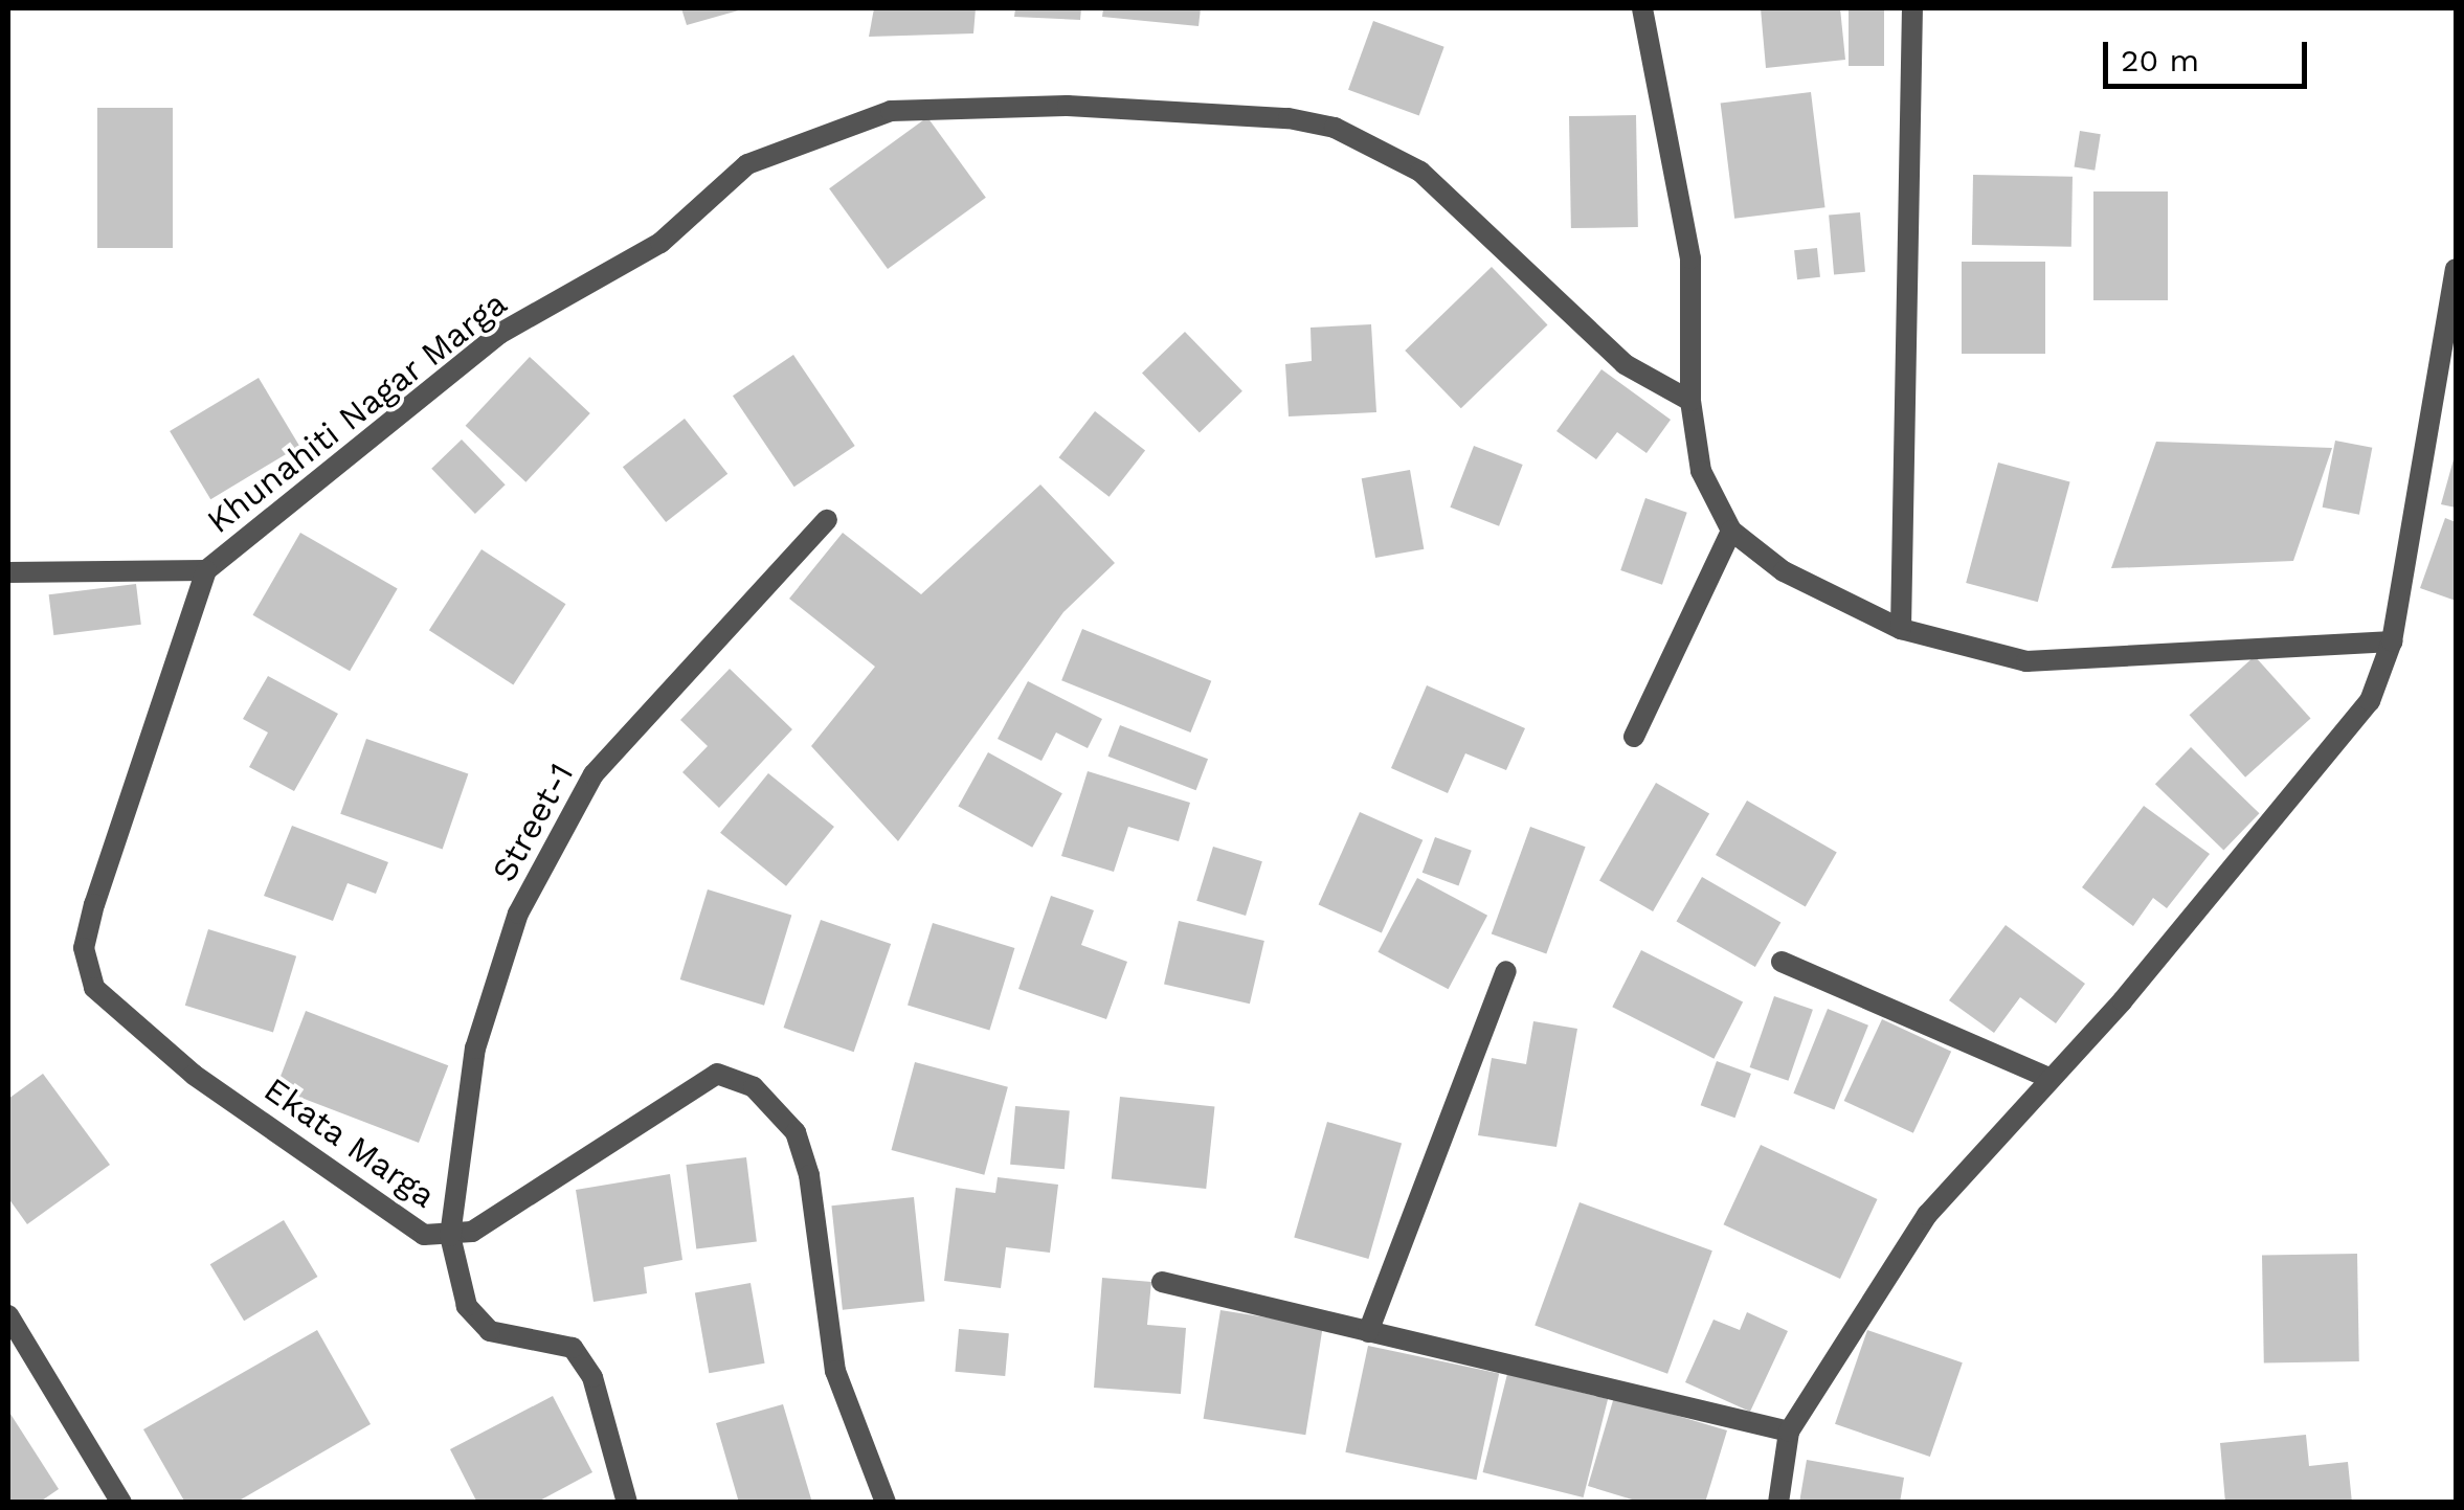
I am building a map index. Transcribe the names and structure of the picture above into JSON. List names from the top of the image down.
{
  "streets": {
    "street": ["Khunahiti Nagar Marga", "Street-1", "Ekata Marga"]
  },
  "crossings": [
    ["Khunahiti Nagar Marga", "Ekata Marga"],
    ["Street-1", "Ekata Marga"]
  ],
  "scale_bar": "20 m"
}
